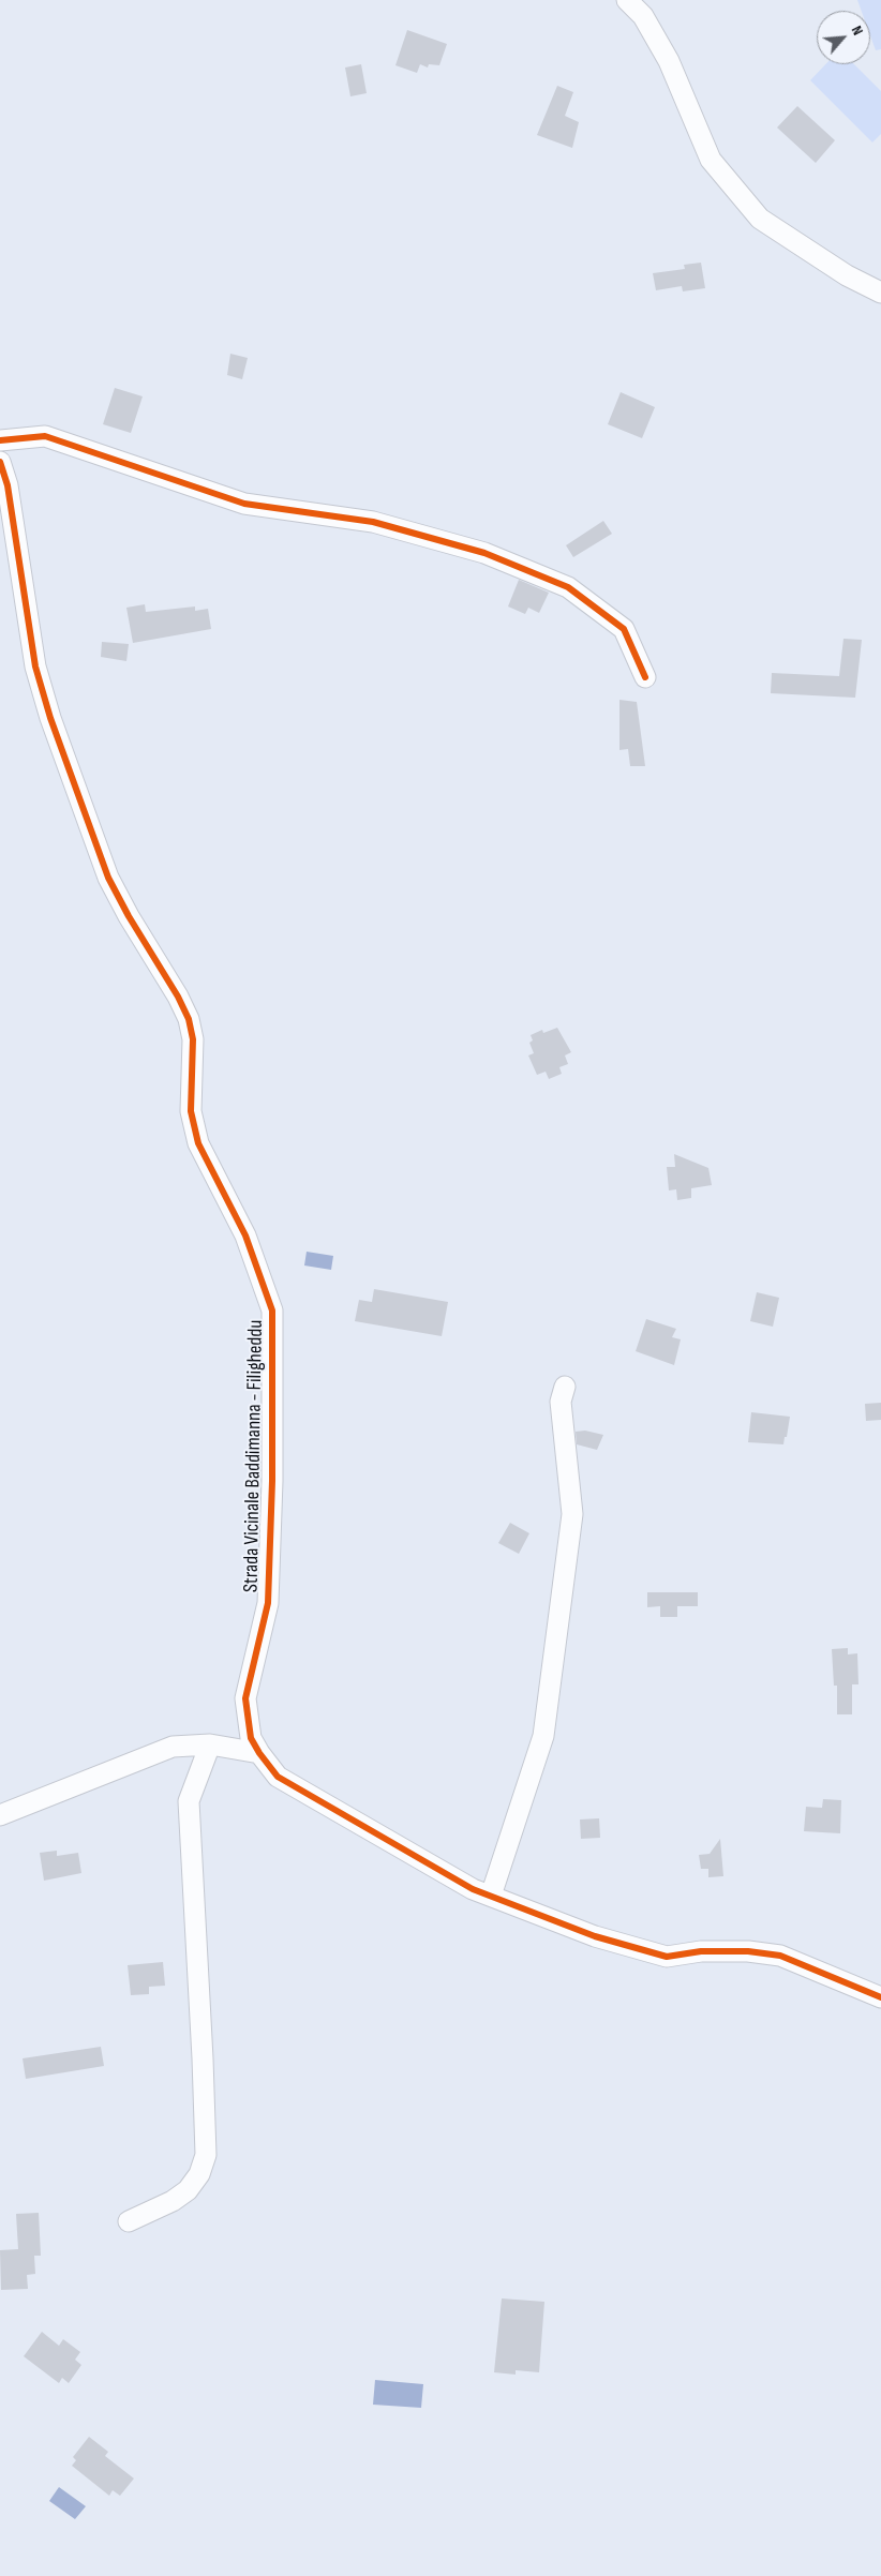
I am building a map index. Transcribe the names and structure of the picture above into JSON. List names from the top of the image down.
{
  "streets": {
    "street": ["Strada Vicinale Baddimanna - Filigheddu"]
  },
  "north": "top right"
}
